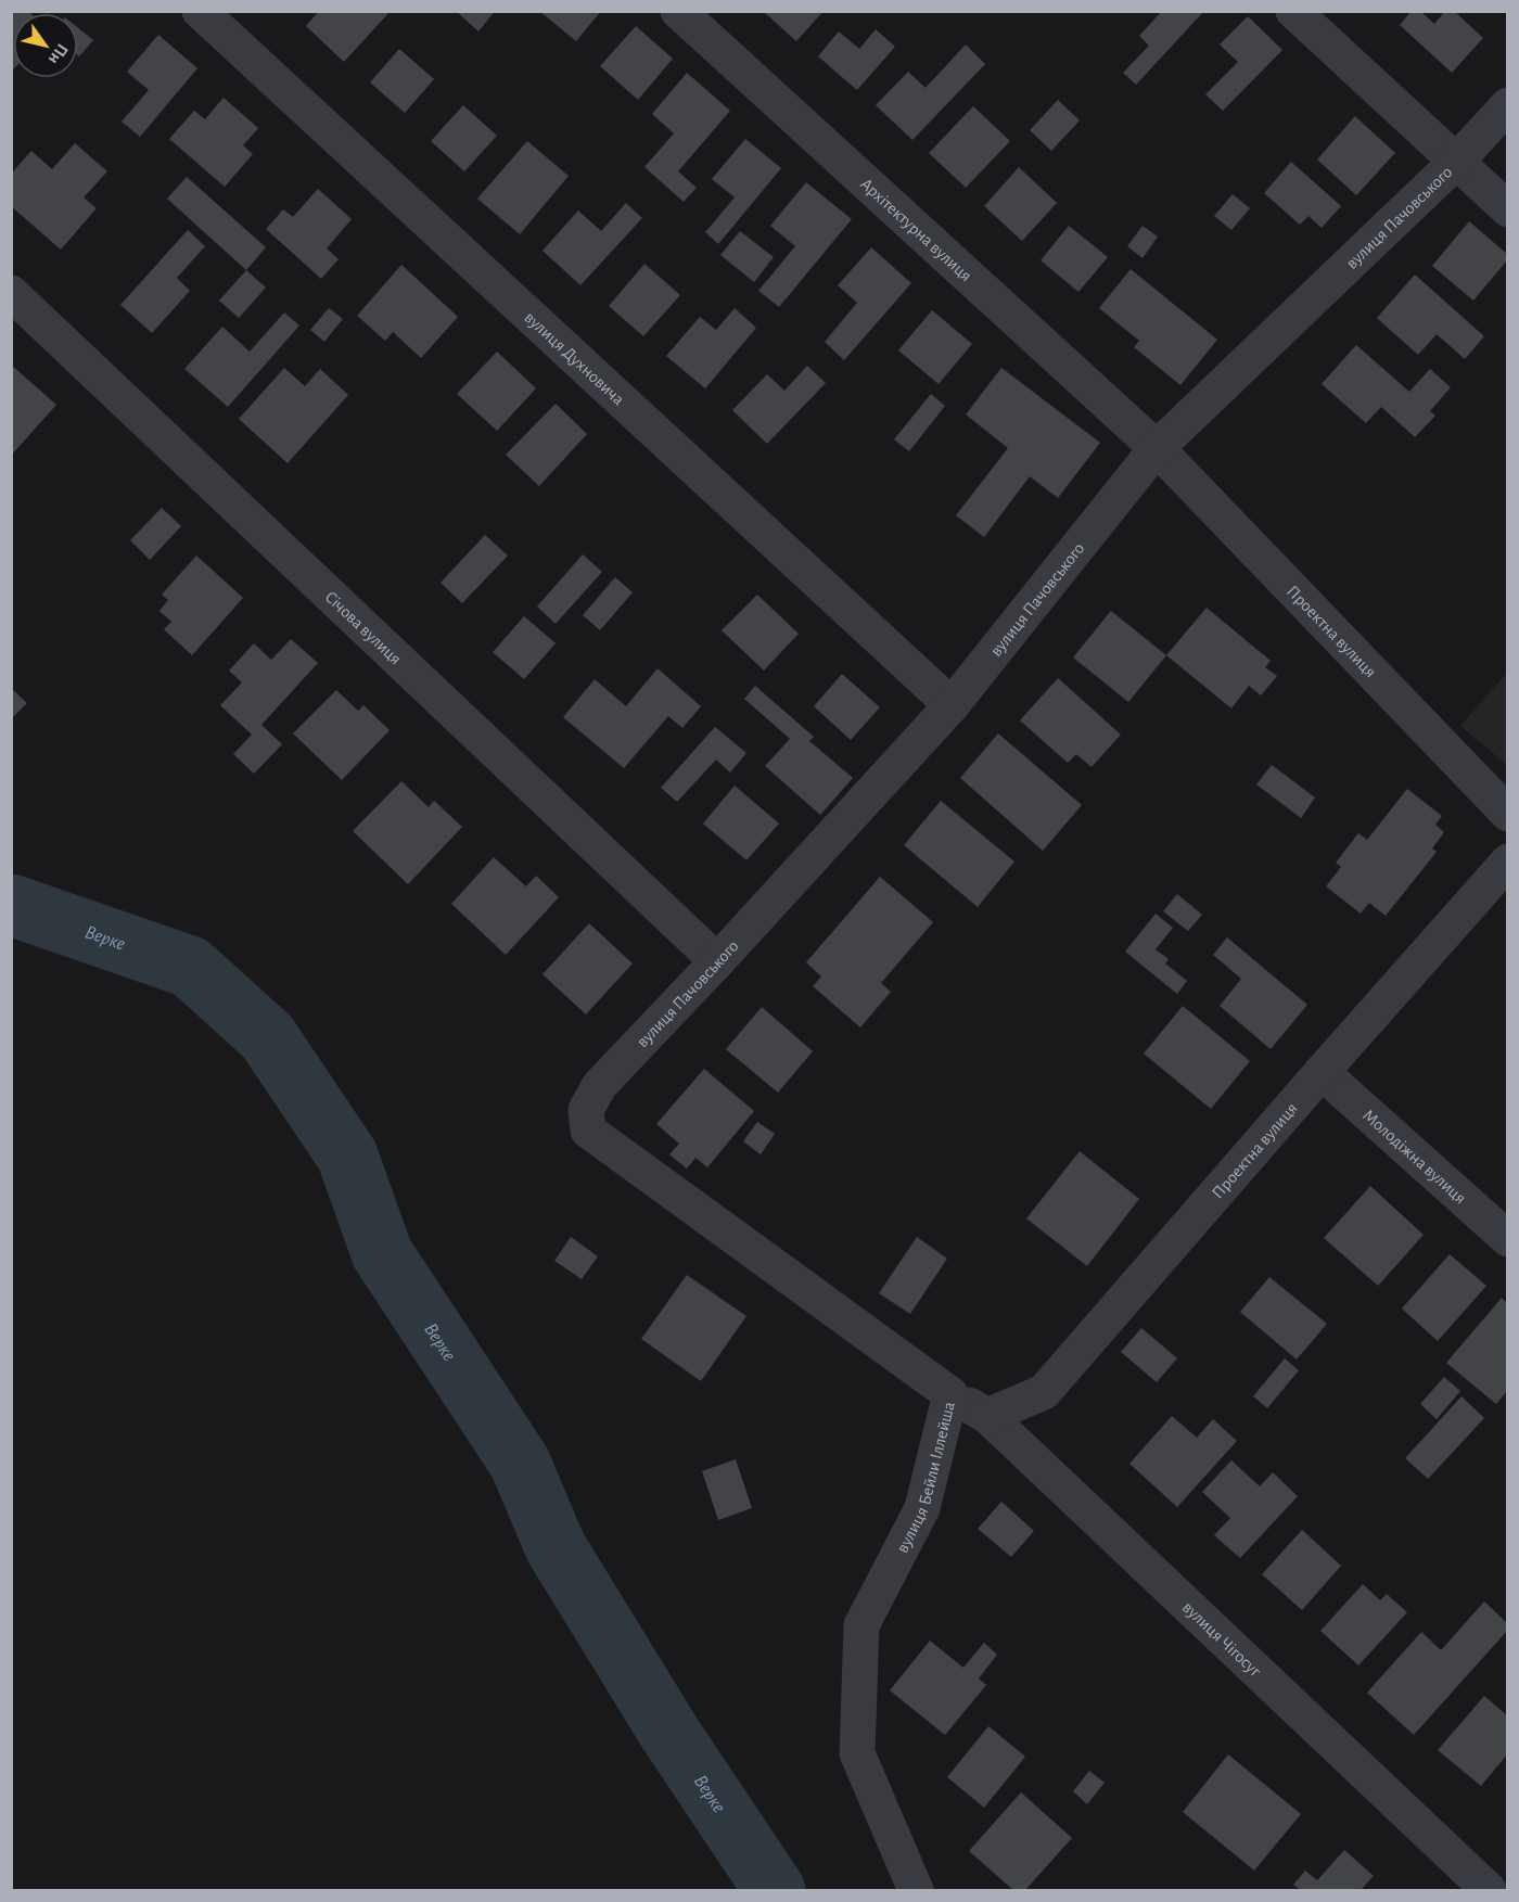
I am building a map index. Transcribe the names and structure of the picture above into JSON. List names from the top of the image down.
{
  "streets": {
    "street": [
      "вулиця Пачовського",
      "Архітектурна вулиця",
      "вулиця Духновича",
      "Січова вулиця",
      "Проектна вулиця",
      "Молодіжна вулиця",
      "вулиця Бейли Іллейша",
      "вулиця Чігосуг"
    ]
  },
  "crossings": [
    ["вулиця Пачовського", "Архітектурна вулиця"],
    ["вулиця Пачовського", "вулиця Духновича"],
    ["вулиця Пачовського", "Січова вулиця"],
    ["вулиця Пачовського", "Проектна вулиця"],
    ["вулиця Пачовського", "вулиця Бейли Іллейша"],
    ["Архітектурна вулиця", "Проектна вулиця"],
    ["Проектна вулиця", "Молодіжна вулиця"],
    ["Проектна вулиця", "вулиця Чігосуг"],
    ["вулиця Бейли Іллейша", "вулиця Чігосуг"]
  ],
  "water": ["Верке"],
  "north": "bottom right"
}
